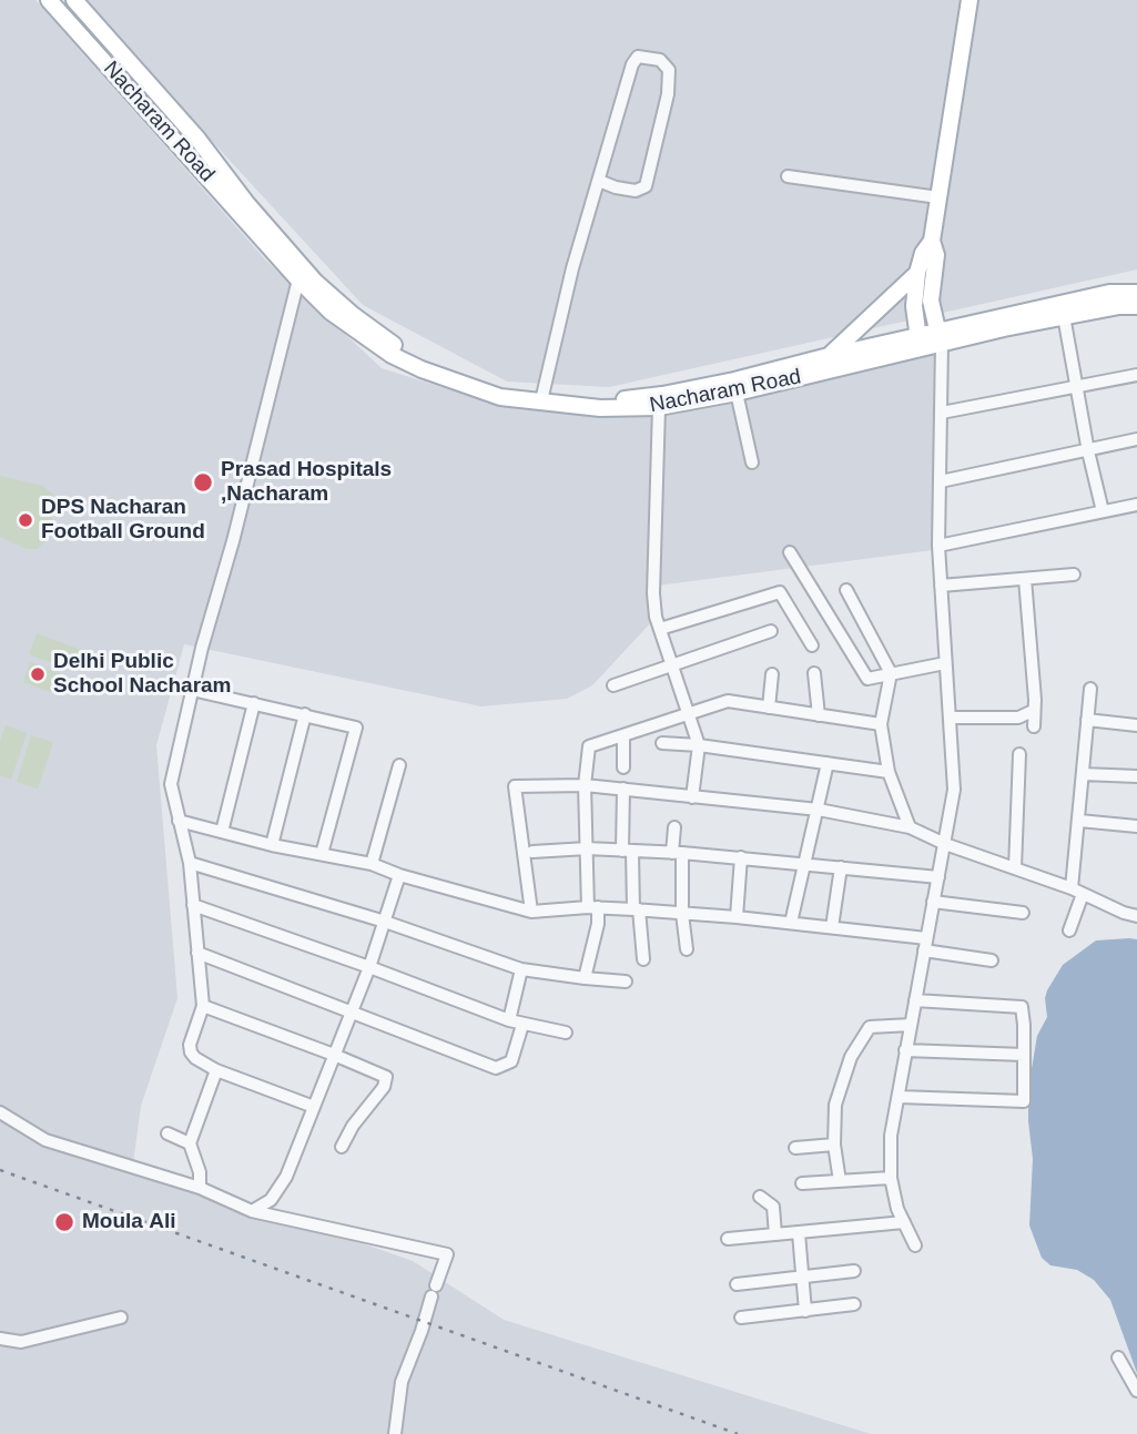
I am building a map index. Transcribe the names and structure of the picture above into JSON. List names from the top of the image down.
{
  "streets": {
    "main road": ["Nacharam Road"]
  },
  "places": [
    "Prasad Hospitals ,Nacharam",
    "DPS Nacharan Football Ground",
    "Delhi Public School Nacharam",
    "Moula Ali"
  ]
}
